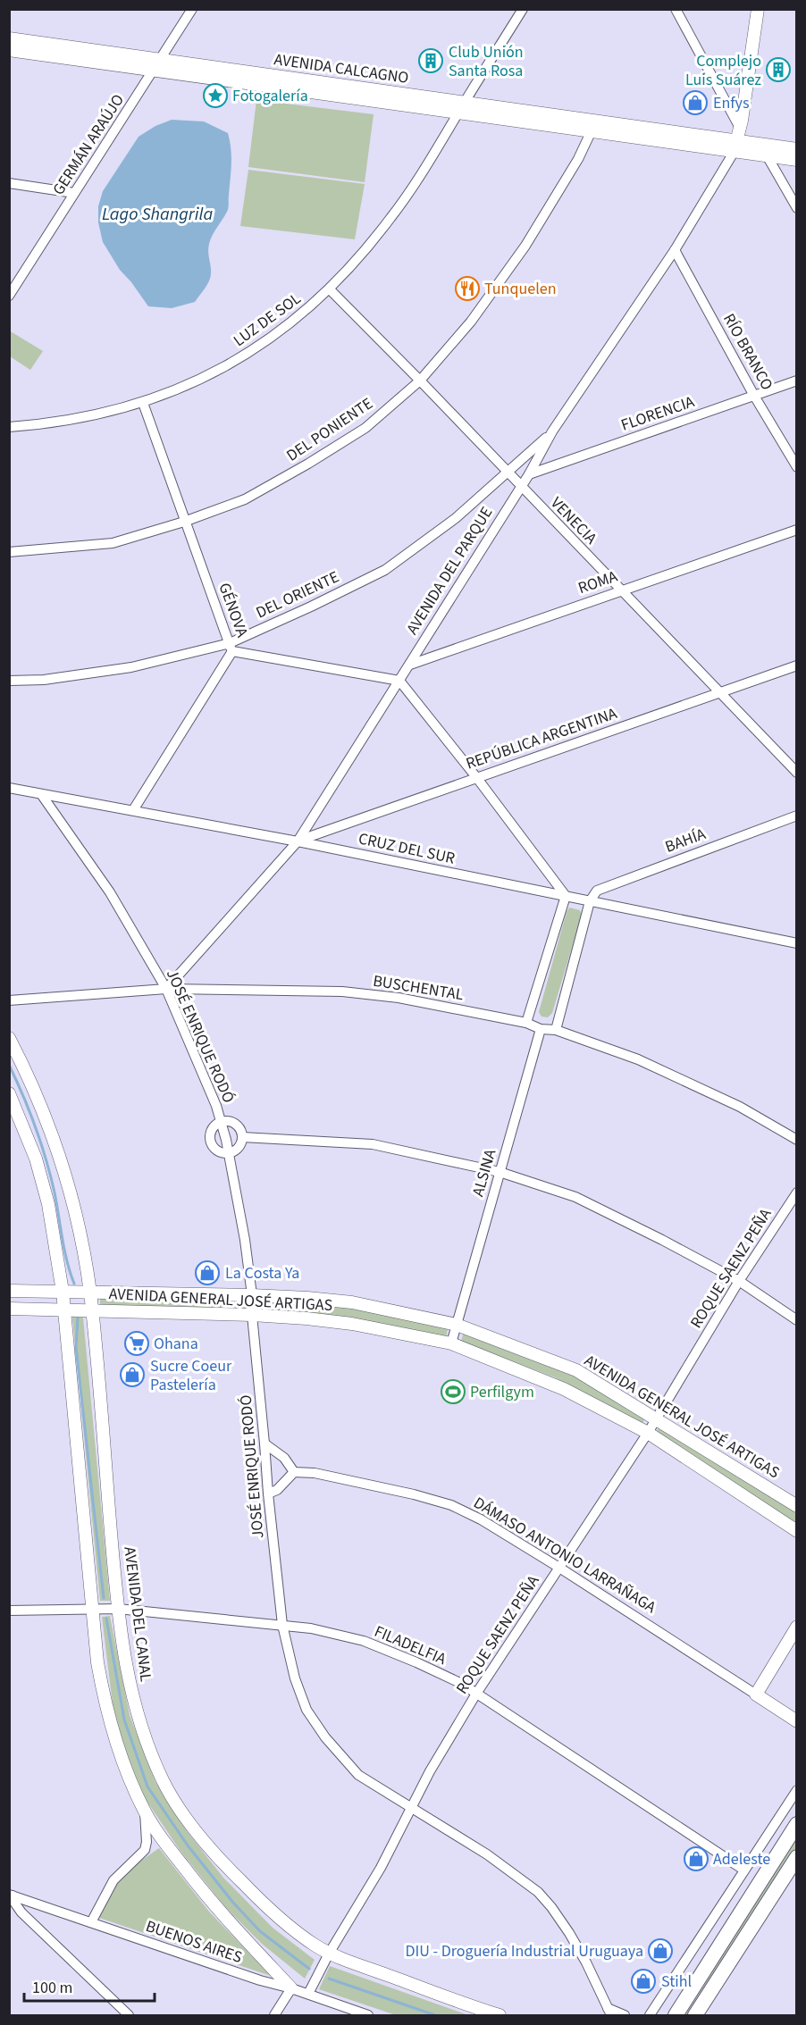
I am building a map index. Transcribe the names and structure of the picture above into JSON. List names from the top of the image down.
{
  "streets": {
    "street": [
      "AVENIDA CALCAGNO",
      "GERMÁN ARAÚJO",
      "LUZ DE SOL",
      "RÍO BRANCO",
      "FLORENCIA",
      "DEL PONIENTE",
      "VENECIA",
      "AVENIDA DEL PARQUE",
      "ROMA",
      "DEL ORIENTE",
      "GÉNOVA",
      "REPÚBLICA ARGENTINA",
      "BAHÍA",
      "CRUZ DEL SUR",
      "BUSCHENTAL",
      "JOSÉ ENRIQUE RODÓ",
      "ALSINA",
      "ROQUE SAENZ PEÑA",
      "AVENIDA GENERAL JOSÉ ARTIGAS",
      "DÁMASO ANTONIO LARRAÑAGA",
      "AVENIDA DEL CANAL",
      "FILADELFIA",
      "BUENOS AIRES"
    ]
  },
  "crossings": [
    ["AVENIDA CALCAGNO", "GERMÁN ARAÚJO"],
    ["AVENIDA CALCAGNO", "LUZ DE SOL"],
    ["AVENIDA CALCAGNO", "DEL PONIENTE"],
    ["AVENIDA CALCAGNO", "AVENIDA DEL PARQUE"],
    ["LUZ DE SOL", "VENECIA"],
    ["LUZ DE SOL", "GÉNOVA"],
    ["RÍO BRANCO", "FLORENCIA"],
    ["RÍO BRANCO", "AVENIDA DEL PARQUE"],
    ["FLORENCIA", "AVENIDA DEL PARQUE"],
    ["DEL PONIENTE", "VENECIA"],
    ["DEL PONIENTE", "GÉNOVA"],
    ["VENECIA", "AVENIDA DEL PARQUE"],
    ["VENECIA", "ROMA"],
    ["VENECIA", "DEL ORIENTE"],
    ["VENECIA", "REPÚBLICA ARGENTINA"],
    ["AVENIDA DEL PARQUE", "ROMA"],
    ["AVENIDA DEL PARQUE", "DEL ORIENTE"],
    ["AVENIDA DEL PARQUE", "REPÚBLICA ARGENTINA"],
    ["AVENIDA DEL PARQUE", "CRUZ DEL SUR"],
    ["AVENIDA DEL PARQUE", "BUSCHENTAL"],
    ["AVENIDA DEL PARQUE", "JOSÉ ENRIQUE RODÓ"],
    ["DEL ORIENTE", "GÉNOVA"],
    ["GÉNOVA", "CRUZ DEL SUR"],
    ["REPÚBLICA ARGENTINA", "CRUZ DEL SUR"],
    ["BAHÍA", "CRUZ DEL SUR"],
    ["CRUZ DEL SUR", "JOSÉ ENRIQUE RODÓ"],
    ["BUSCHENTAL", "JOSÉ ENRIQUE RODÓ"],
    ["BUSCHENTAL", "ALSINA"],
    ["JOSÉ ENRIQUE RODÓ", "ROQUE SAENZ PEÑA"],
    ["JOSÉ ENRIQUE RODÓ", "AVENIDA GENERAL JOSÉ ARTIGAS"],
    ["JOSÉ ENRIQUE RODÓ", "FILADELFIA"],
    ["ALSINA", "AVENIDA GENERAL JOSÉ ARTIGAS"],
    ["ROQUE SAENZ PEÑA", "AVENIDA GENERAL JOSÉ ARTIGAS"],
    ["ROQUE SAENZ PEÑA", "DÁMASO ANTONIO LARRAÑAGA"],
    ["ROQUE SAENZ PEÑA", "AVENIDA DEL CANAL"],
    ["ROQUE SAENZ PEÑA", "FILADELFIA"],
    ["ROQUE SAENZ PEÑA", "BUENOS AIRES"],
    ["AVENIDA GENERAL JOSÉ ARTIGAS", "AVENIDA DEL CANAL"],
    ["AVENIDA DEL CANAL", "FILADELFIA"]
  ],
  "water": ["Lago Shangrila"],
  "places": {
    "building": ["Club Unión Santa Rosa", "Complejo Luis Suárez"],
    "place": ["Fotogalería"],
    "shop": [
      "Enfys",
      "La Costa Ya",
      "Sucre Coeur Pastelería",
      "Adeleste",
      "DIU - Droguería Industrial Uruguaya",
      "Stihl"
    ],
    "restaurant": ["Tunquelen"],
    "supermarket": ["Ohana"],
    "sports": ["Perfilgym"]
  },
  "scale_bar": "100 m"
}
